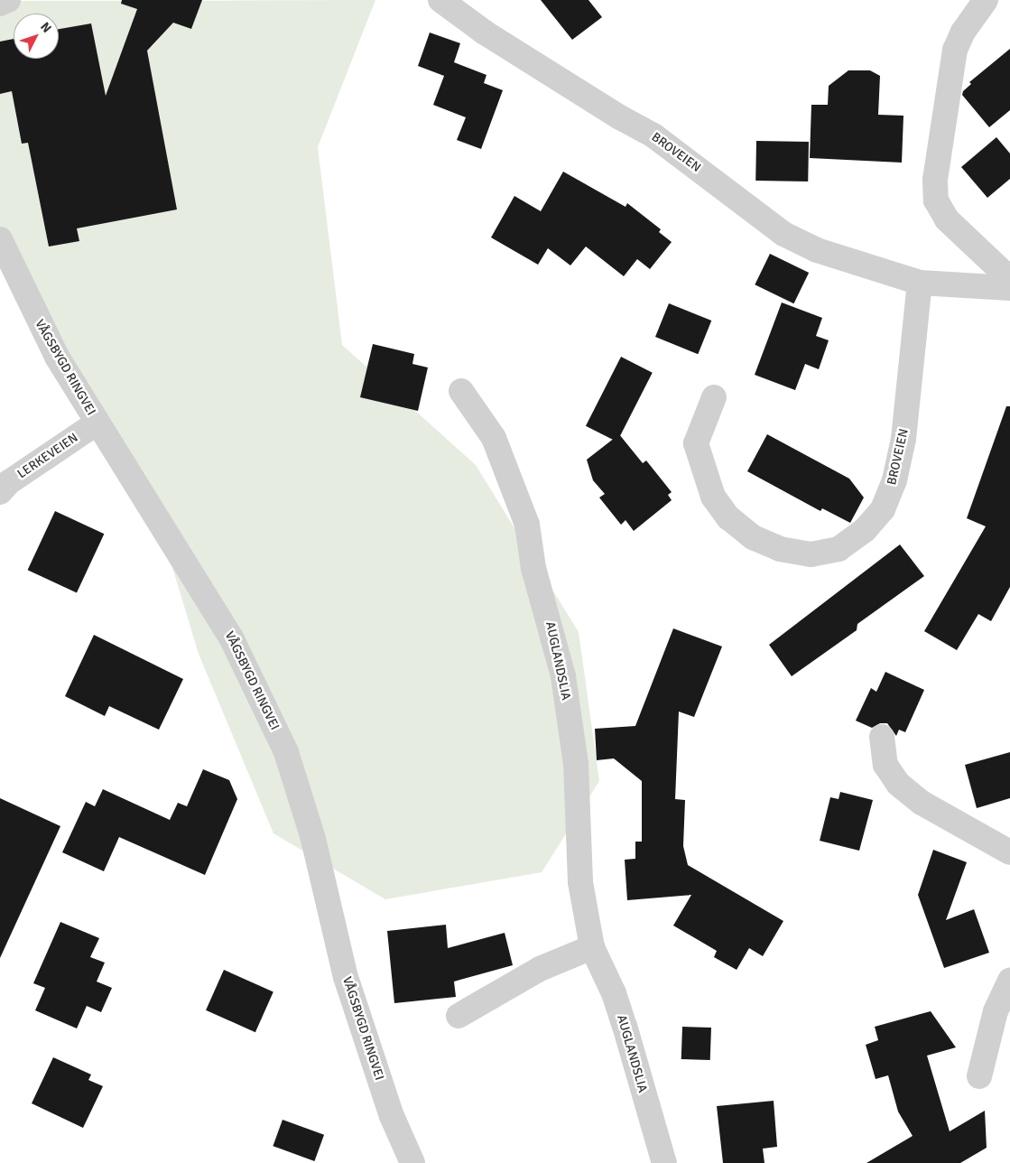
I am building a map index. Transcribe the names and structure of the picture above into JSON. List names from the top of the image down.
{
  "streets": {
    "street": [
      "BROVEIEN",
      "VÅGSBYGD RINGVEI",
      "LERKEVEIEN",
      "AUGLANDSLIA"
    ]
  },
  "crossings": [
    ["VÅGSBYGD RINGVEI", "LERKEVEIEN"]
  ],
  "north": "top right"
}
